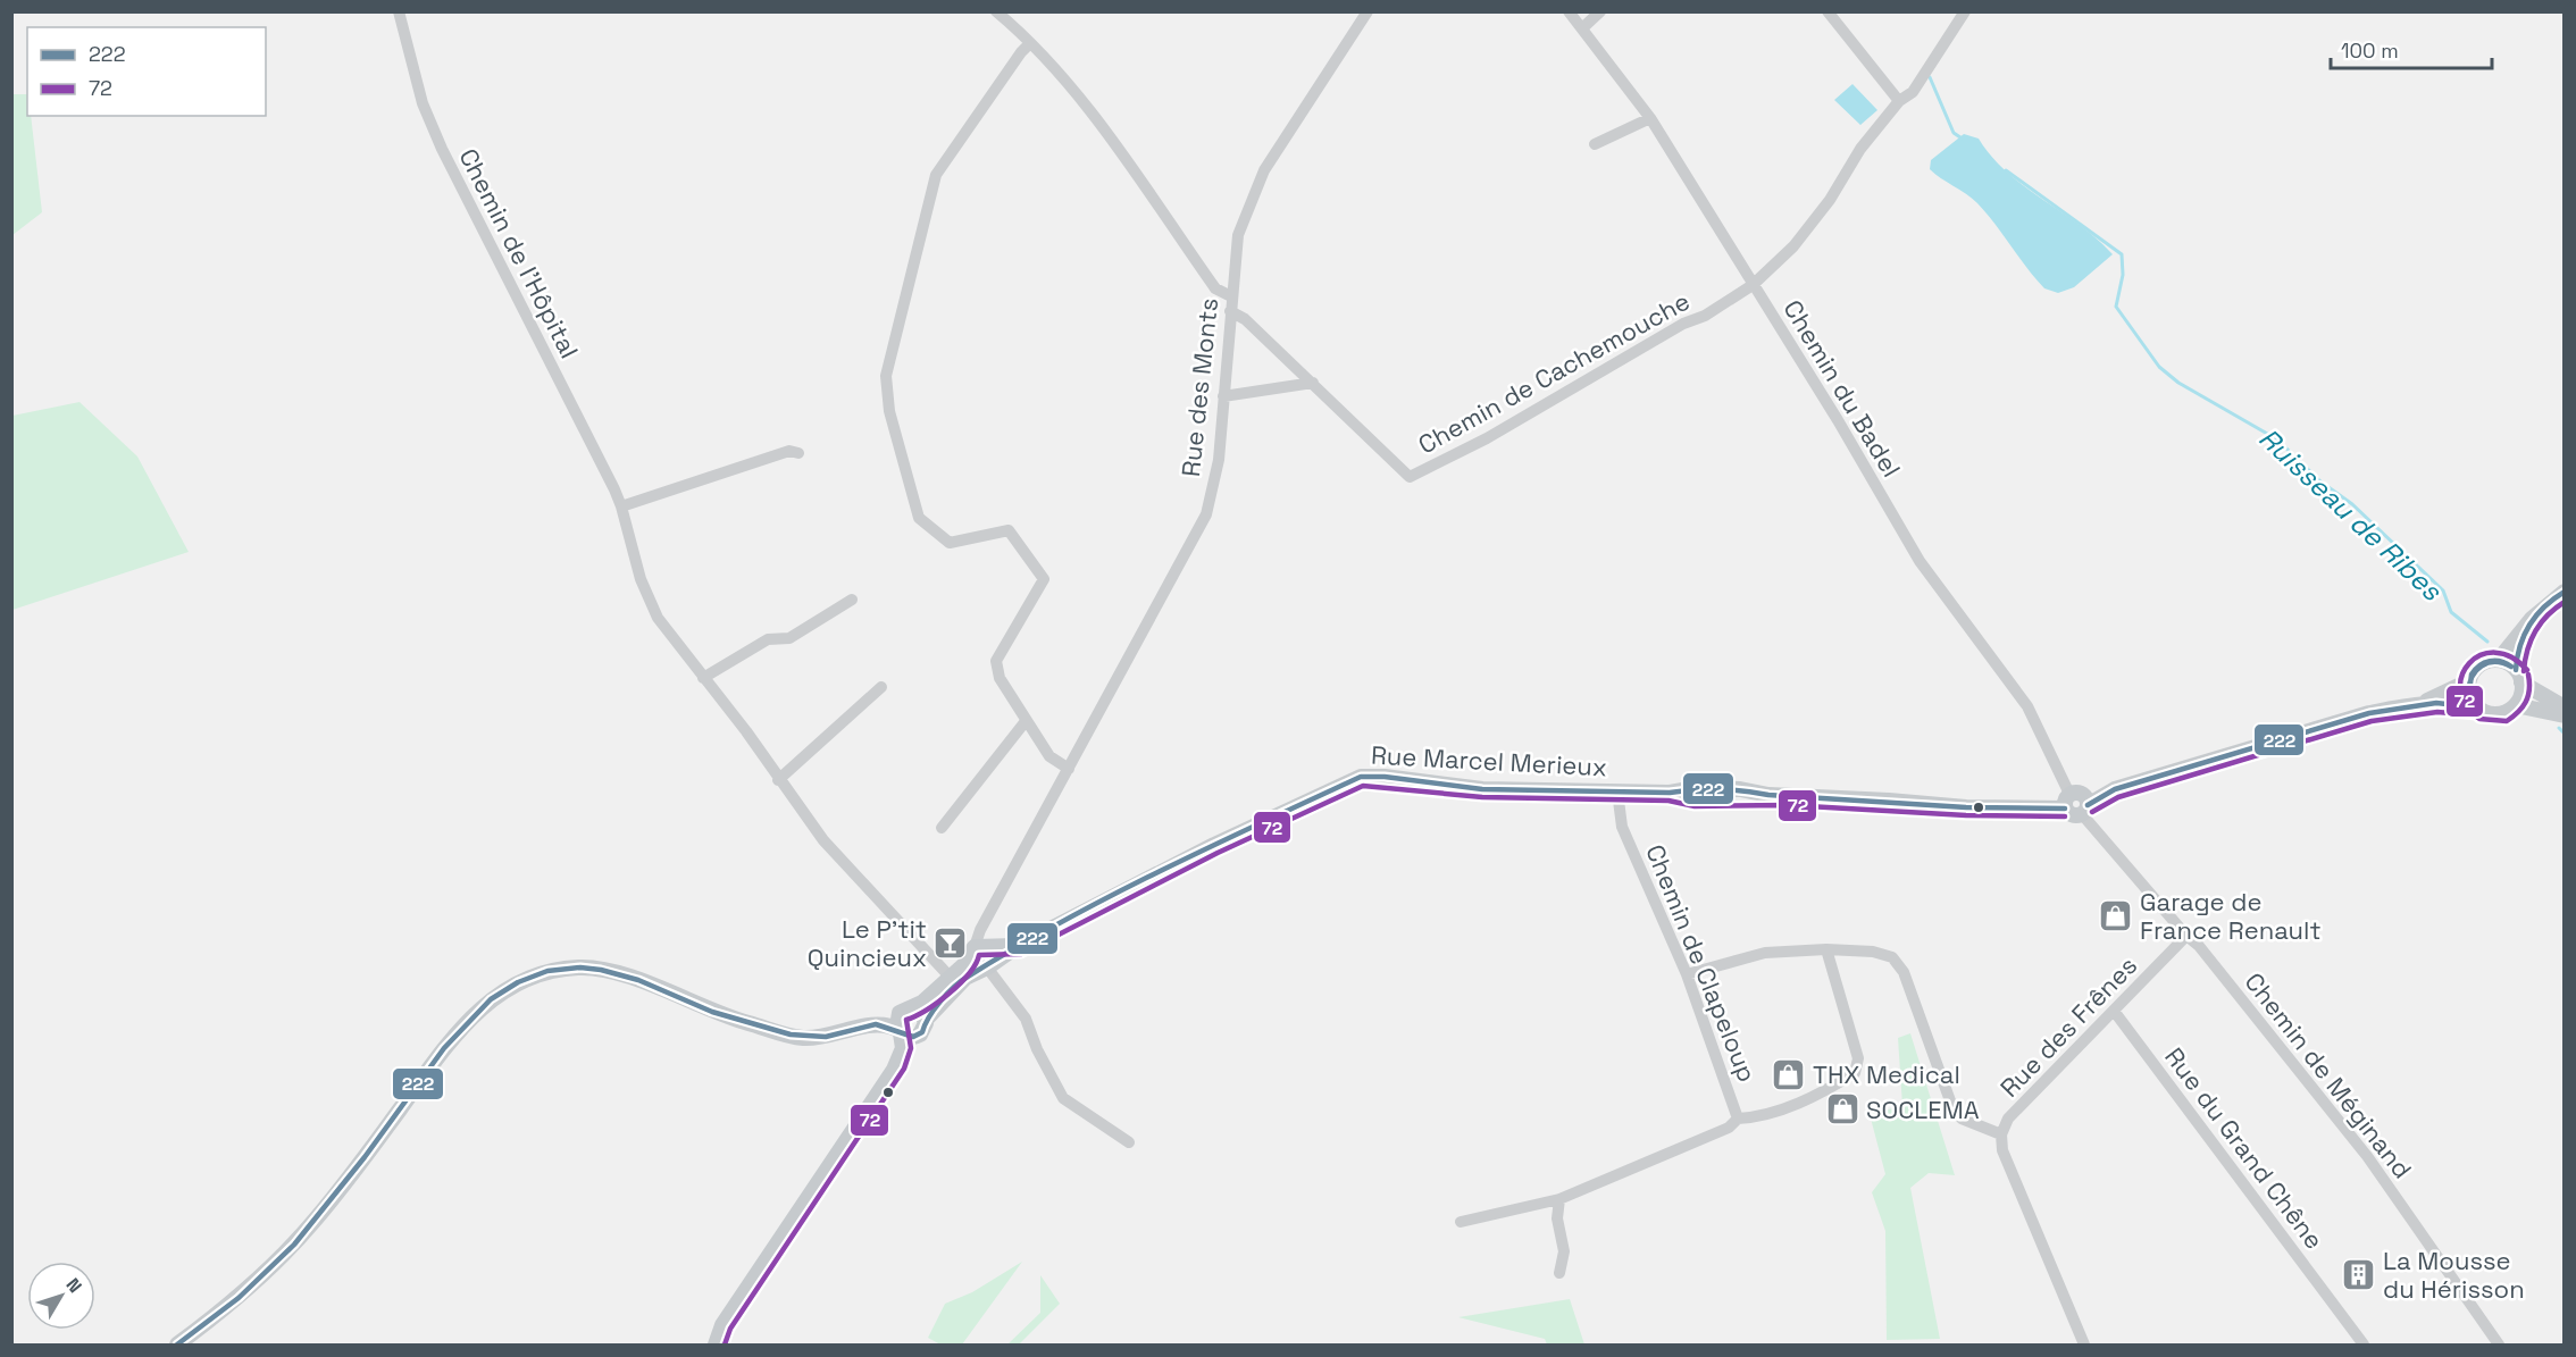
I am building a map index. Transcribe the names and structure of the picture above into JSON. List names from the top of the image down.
{
  "streets": {
    "main road": ["Rue Marcel Merieux"],
    "street": [
      "Chemin de l'Hôpital",
      "Chemin de Cachemouche",
      "Rue des Monts",
      "Chemin du Badel",
      "Chemin de Clapeloup",
      "Rue des Frênes",
      "Chemin de Méginand",
      "Rue du Grand Chêne"
    ]
  },
  "crossings": [
    ["Chemin de l'Hôpital", "Rue Marcel Merieux"],
    ["Chemin de Cachemouche", "Rue des Monts"],
    ["Chemin de Cachemouche", "Chemin du Badel"],
    ["Rue des Monts", "Rue Marcel Merieux"],
    ["Chemin du Badel", "Rue Marcel Merieux"],
    ["Rue Marcel Merieux", "Chemin de Clapeloup"],
    ["Rue Marcel Merieux", "Chemin de Méginand"],
    ["Rue des Frênes", "Chemin de Méginand"],
    ["Rue des Frênes", "Rue du Grand Chêne"]
  ],
  "water": ["Ruisseau de Ribes"],
  "places": {
    "shop": ["Garage de France Renault", "THX Medical", "SOCLEMA"],
    "bar": ["Le P'tit Quincieux"],
    "building": ["La Mousse du Hérisson"]
  },
  "lines": ["transit line 222", "transit line 72"],
  "legend": ["222", "72"],
  "scale_bar": "100 m",
  "north": "top right"
}
